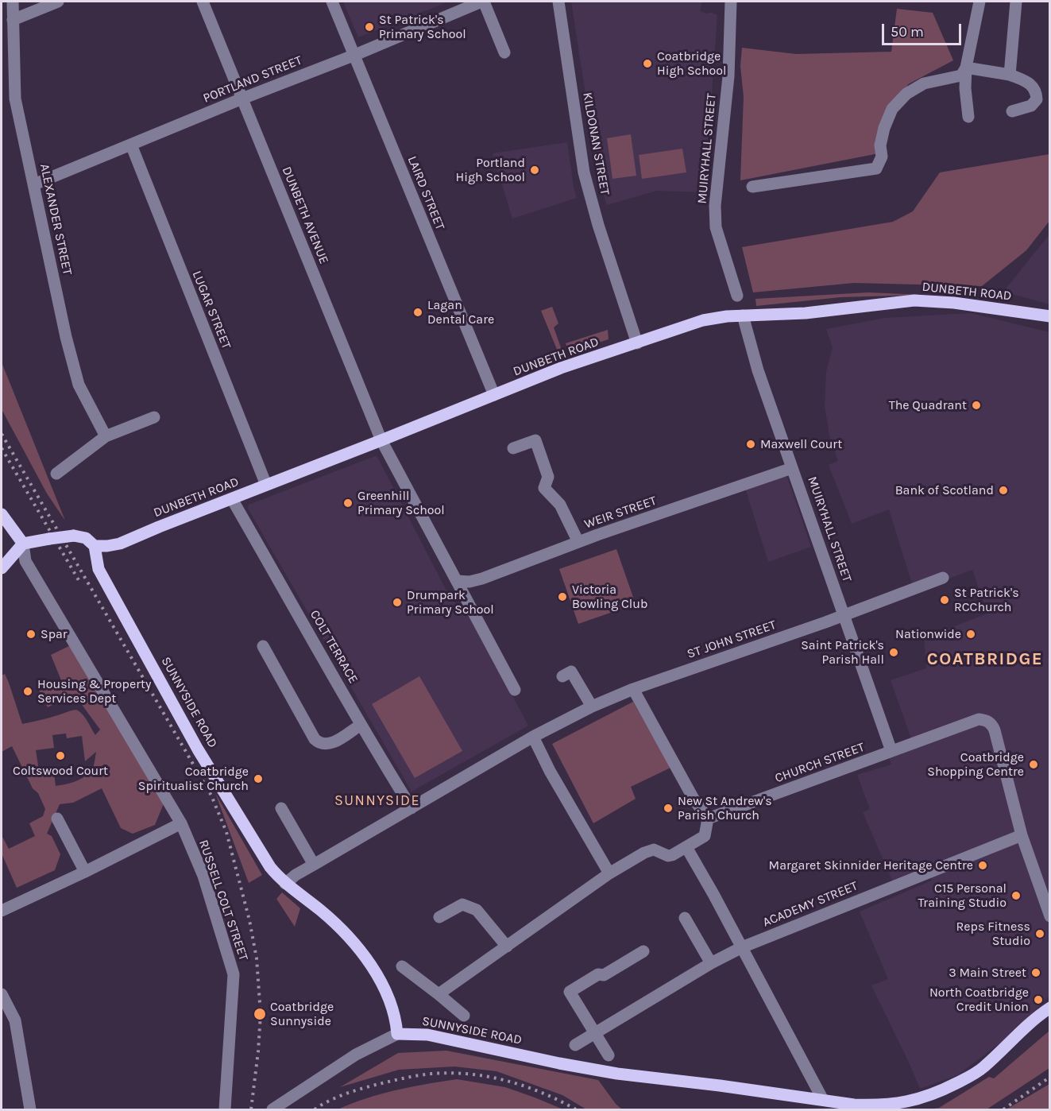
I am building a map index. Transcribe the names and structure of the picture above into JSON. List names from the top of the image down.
{
  "streets": {
    "main road": ["DUNBETH ROAD", "SUNNYSIDE ROAD"],
    "street": [
      "PORTLAND STREET",
      "KILDONAN STREET",
      "MUIRYHALL STREET",
      "LAIRD STREET",
      "DUNBETH AVENUE",
      "ALEXANDER STREET",
      "LUGAR STREET",
      "WEIR STREET",
      "ST JOHN STREET",
      "COLT TERRACE",
      "CHURCH STREET",
      "RUSSELL COLT STREET",
      "ACADEMY STREET"
    ]
  },
  "crossings": [
    ["PORTLAND STREET", "LAIRD STREET"],
    ["PORTLAND STREET", "DUNBETH AVENUE"],
    ["PORTLAND STREET", "ALEXANDER STREET"],
    ["PORTLAND STREET", "LUGAR STREET"],
    ["KILDONAN STREET", "DUNBETH ROAD"],
    ["MUIRYHALL STREET", "DUNBETH ROAD"],
    ["MUIRYHALL STREET", "WEIR STREET"],
    ["MUIRYHALL STREET", "ST JOHN STREET"],
    ["MUIRYHALL STREET", "CHURCH STREET"],
    ["LAIRD STREET", "DUNBETH ROAD"],
    ["DUNBETH AVENUE", "DUNBETH ROAD"],
    ["DUNBETH AVENUE", "WEIR STREET"],
    ["DUNBETH ROAD", "LUGAR STREET"],
    ["DUNBETH ROAD", "COLT TERRACE"],
    ["DUNBETH ROAD", "SUNNYSIDE ROAD"],
    ["ST JOHN STREET", "COLT TERRACE"],
    ["ST JOHN STREET", "SUNNYSIDE ROAD"],
    ["CHURCH STREET", "ACADEMY STREET"]
  ],
  "districts": ["COATBRIDGE", "SUNNYSIDE"],
  "places": [
    "St Patrick's Primary School",
    "Coatbridge High School",
    "Portland High School",
    "Lagan Dental Care",
    "The Quadrant",
    "Maxwell Court",
    "Bank of Scotland",
    "Greenhill Primary School",
    "Victoria Bowling Club",
    "St Patrick's RCChurch",
    "Drumpark Primary School",
    "Spar",
    "Nationwide",
    "Saint Patrick's Parish Hall",
    "Housing & Property Services Dept",
    "Coltswood Court",
    "Coatbridge Shopping Centre",
    "Coatbridge Spiritualist Church",
    "New St Andrew's Parish Church",
    "Margaret Skinnider Heritage Centre",
    "C15 Personal Training Studio",
    "Reps Fitness Studio",
    "3 Main Street",
    "North Coatbridge Credit Union",
    "Coatbridge Sunnyside"
  ],
  "scale_bar": "50 m"
}
